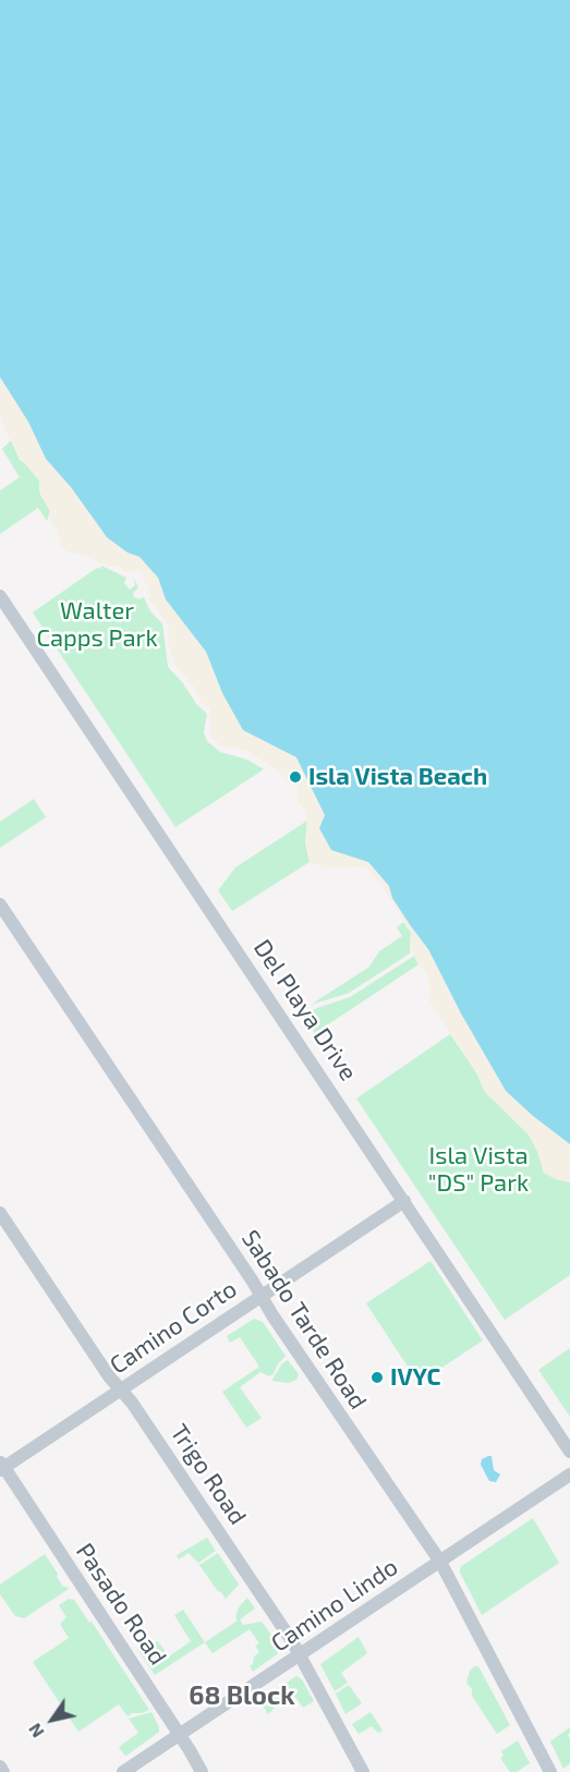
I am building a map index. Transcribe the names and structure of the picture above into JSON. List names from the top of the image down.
{
  "streets": {
    "street": [
      "Del Playa Drive",
      "Sabado Tarde Road",
      "Camino Corto",
      "Trigo Road",
      "Pasado Road",
      "Camino Lindo"
    ]
  },
  "crossings": [
    ["Del Playa Drive", "Camino Corto"],
    ["Sabado Tarde Road", "Camino Corto"],
    ["Sabado Tarde Road", "Camino Lindo"],
    ["Camino Corto", "Trigo Road"],
    ["Camino Corto", "Pasado Road"],
    ["Trigo Road", "Camino Lindo"],
    ["Pasado Road", "Camino Lindo"]
  ],
  "districts": ["68 Block"],
  "parks": ["Walter Capps Park", "Isla Vista \"DS\" Park"],
  "places": ["Isla Vista Beach", "IVYC"],
  "north": "bottom left"
}
